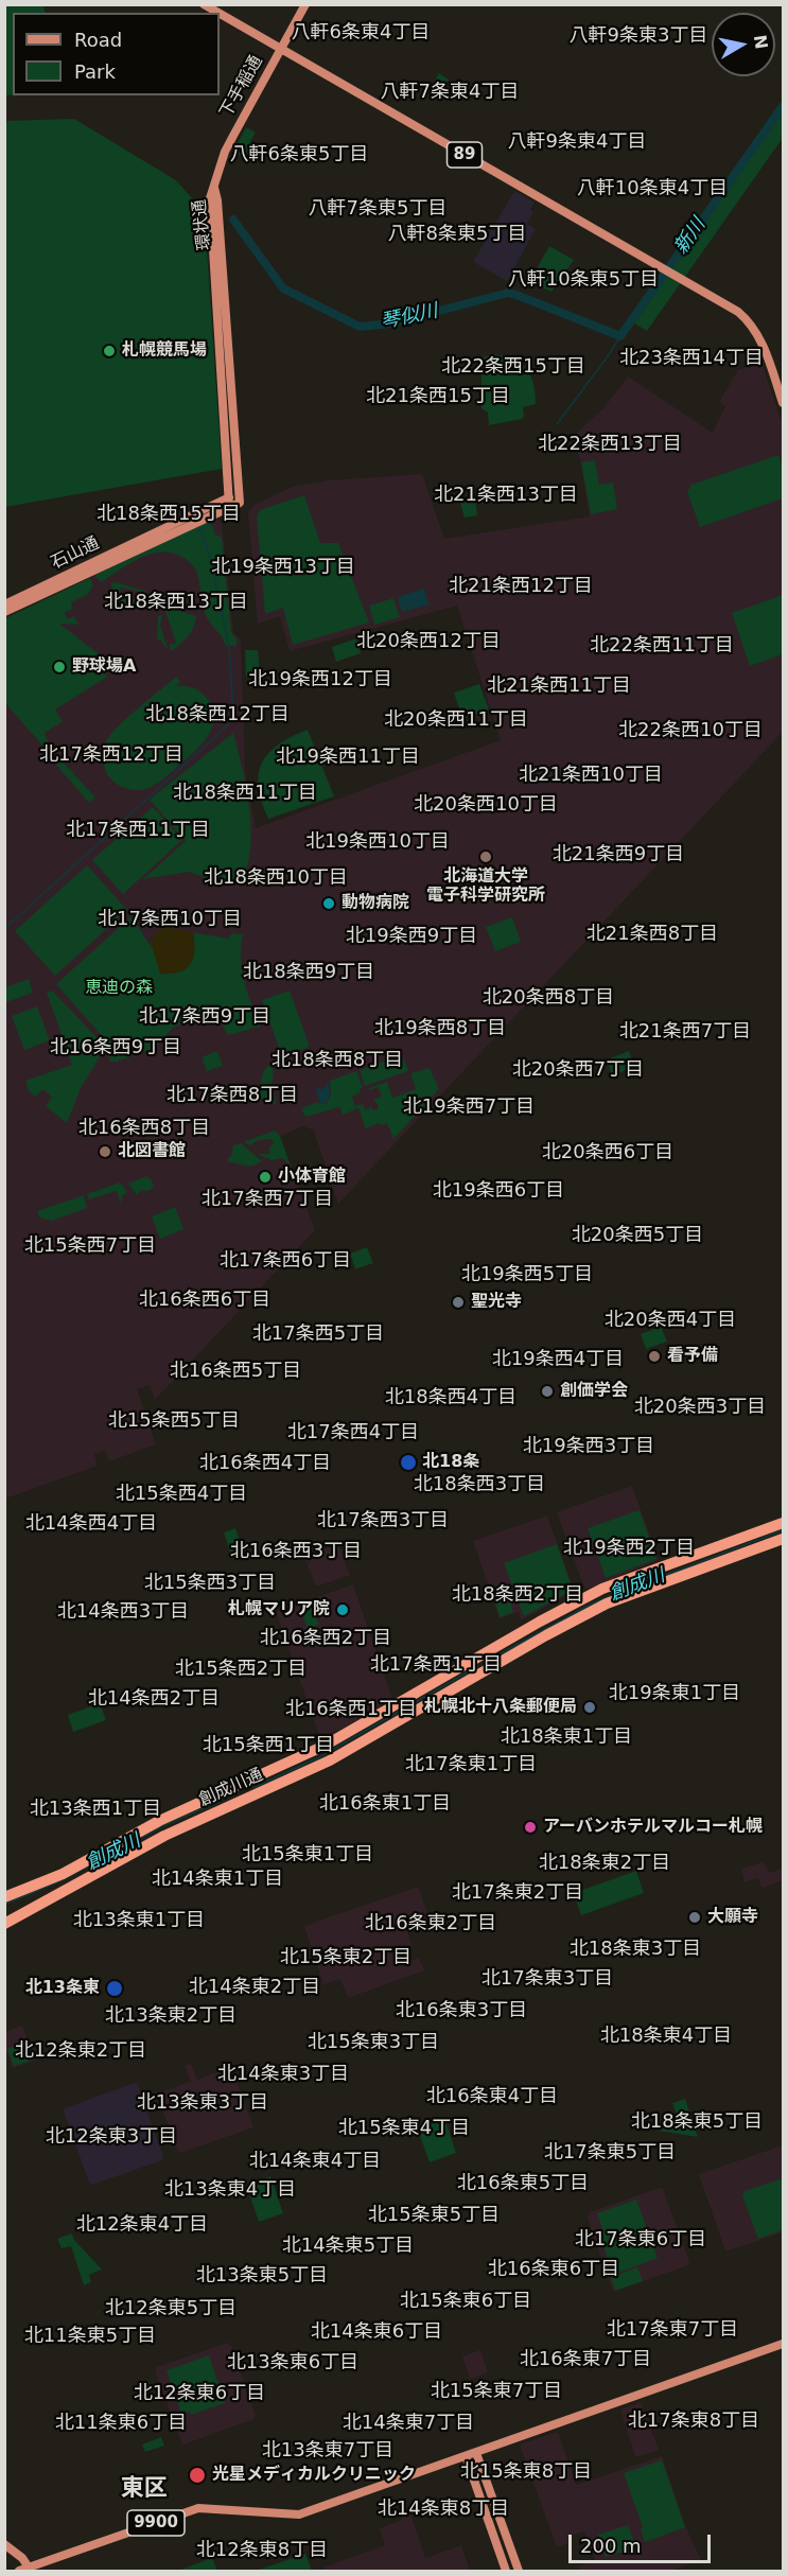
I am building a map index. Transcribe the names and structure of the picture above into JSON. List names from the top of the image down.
{
  "streets": {
    "highway": ["創成川通"],
    "main road": [
      "下手稲通",
      "89",
      "環状通",
      "石山通",
      "9900"
    ]
  },
  "crossings": [
    ["下手稲通", "89"],
    ["下手稲通", "環状通"],
    ["環状通", "石山通"]
  ],
  "districts": [
    "八軒6条東4丁目",
    "八軒9条東3丁目",
    "八軒7条東4丁目",
    "八軒9条東4丁目",
    "八軒6条東5丁目",
    "八軒10条東4丁目",
    "八軒7条東5丁目",
    "八軒8条東5丁目",
    "八軒10条東5丁目",
    "北23条西14丁目",
    "北22条西15丁目",
    "北21条西15丁目",
    "北22条西13丁目",
    "北21条西13丁目",
    "北18条西15丁目",
    "北19条西13丁目",
    "北21条西12丁目",
    "北18条西13丁目",
    "北20条西12丁目",
    "北22条西11丁目",
    "北19条西12丁目",
    "北21条西11丁目",
    "北18条西12丁目",
    "北20条西11丁目",
    "北22条西10丁目",
    "北17条西12丁目",
    "北19条西11丁目",
    "北21条西10丁目",
    "北18条西11丁目",
    "北20条西10丁目",
    "北17条西11丁目",
    "北19条西10丁目",
    "北21条西9丁目",
    "北18条西10丁目",
    "北17条西10丁目",
    "北21条西8丁目",
    "北19条西9丁目",
    "北18条西9丁目",
    "北20条西8丁目",
    "北17条西9丁目",
    "北19条西8丁目",
    "北21条西7丁目",
    "北16条西9丁目",
    "北18条西8丁目",
    "北20条西7丁目",
    "北17条西8丁目",
    "北19条西7丁目",
    "北16条西8丁目",
    "北20条西6丁目",
    "北19条西6丁目",
    "北17条西7丁目",
    "北20条西5丁目",
    "北15条西7丁目",
    "北17条西6丁目",
    "北19条西5丁目",
    "北16条西6丁目",
    "北20条西4丁目",
    "北17条西5丁目",
    "北19条西4丁目",
    "北16条西5丁目",
    "北18条西4丁目",
    "北20条西3丁目",
    "北15条西5丁目",
    "北17条西4丁目",
    "北19条西3丁目",
    "北16条西4丁目",
    "北18条西3丁目",
    "北15条西4丁目",
    "北17条西3丁目",
    "北14条西4丁目",
    "北19条西2丁目",
    "北16条西3丁目",
    "北15条西3丁目",
    "北18条西2丁目",
    "北14条西3丁目",
    "北16条西2丁目",
    "北17条西1丁目",
    "北15条西2丁目",
    "北19条東1丁目",
    "北14条西2丁目",
    "北16条西1丁目",
    "北18条東1丁目",
    "北15条西1丁目",
    "北17条東1丁目",
    "北16条東1丁目",
    "北13条西1丁目",
    "北15条東1丁目",
    "北18条東2丁目",
    "北14条東1丁目",
    "北17条東2丁目",
    "北13条東1丁目",
    "北16条東2丁目",
    "北18条東3丁目",
    "北15条東2丁目",
    "北17条東3丁目",
    "北14条東2丁目",
    "北16条東3丁目",
    "北13条東2丁目",
    "北18条東4丁目",
    "北15条東3丁目",
    "北12条東2丁目",
    "北14条東3丁目",
    "北16条東4丁目",
    "北13条東3丁目",
    "北18条東5丁目",
    "北15条東4丁目",
    "北12条東3丁目",
    "北17条東5丁目",
    "北14条東4丁目",
    "北16条東5丁目",
    "北13条東4丁目",
    "北15条東5丁目",
    "北12条東4丁目",
    "北17条東6丁目",
    "北14条東5丁目",
    "北16条東6丁目",
    "北13条東5丁目",
    "北15条東6丁目",
    "北12条東5丁目",
    "北17条東7丁目",
    "北14条東6丁目",
    "北11条東5丁目",
    "北16条東7丁目",
    "北13条東6丁目",
    "北15条東7丁目",
    "北12条東6丁目",
    "北17条東8丁目",
    "北11条東6丁目",
    "北14条東7丁目",
    "北13条東7丁目",
    "北15条東8丁目",
    "東区",
    "北14条東8丁目",
    "北12条東8丁目"
  ],
  "water": ["新川", "琴似川", "創成川"],
  "parks": ["恵迪の森"],
  "places": [
    "札幌競馬場",
    "野球場A",
    "北海道大学 電子科学研究所",
    "動物病院",
    "北図書館",
    "小体育館",
    "聖光寺",
    "看予備",
    "創価学会",
    "北18条",
    "札幌マリア院",
    "札幌北十八条郵便局",
    "アーバンホテルマルコー札幌",
    "大願寺",
    "北13条東",
    "光星メディカルクリニック"
  ],
  "legend": ["Road", "Park"],
  "scale_bar": "200 m",
  "north": "right"
}
